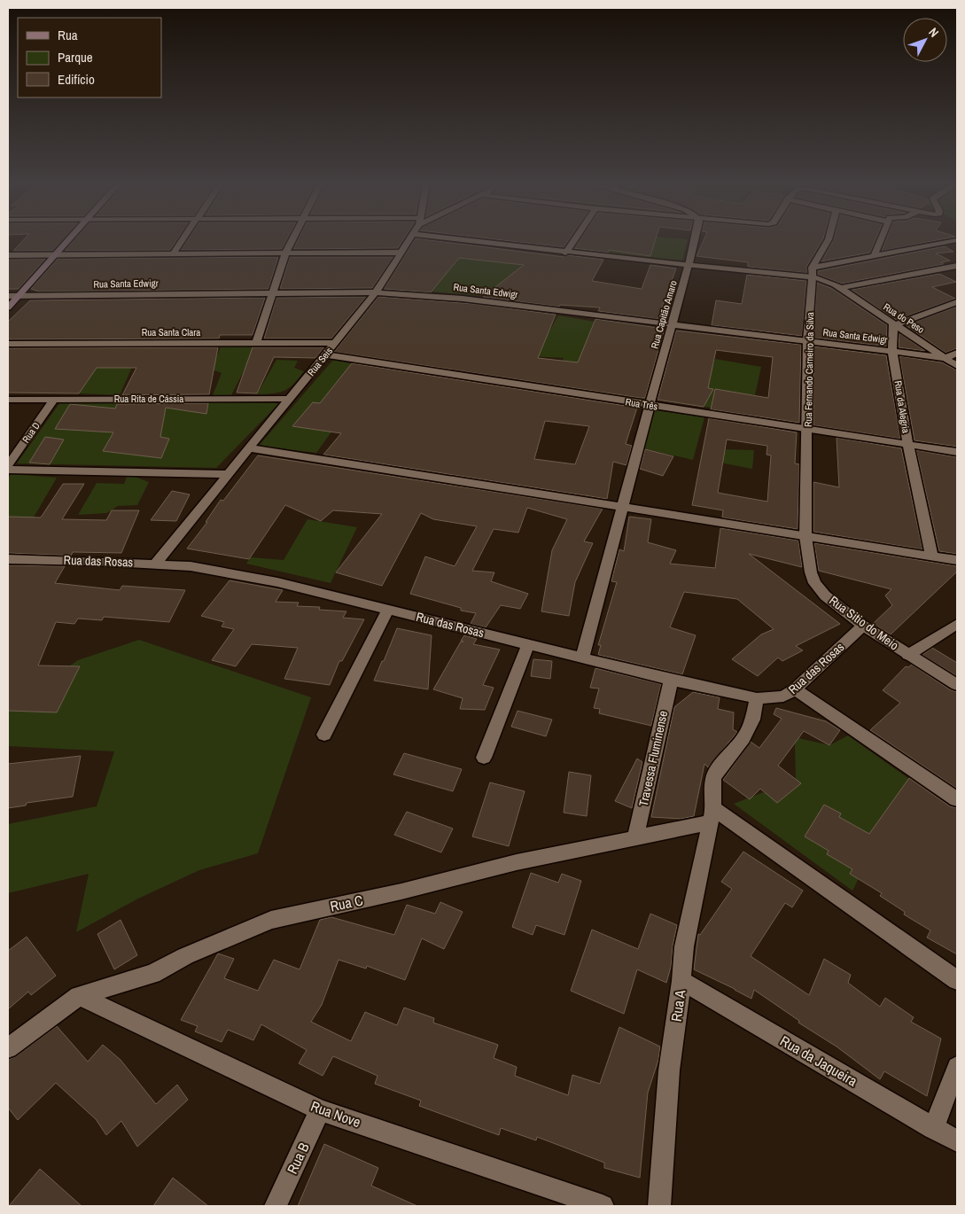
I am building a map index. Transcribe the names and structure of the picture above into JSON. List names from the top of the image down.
{
  "streets": {
    "street": [
      "Rua Santa Edwigr",
      "Rua Capitão Amaro",
      "Rua do Peso",
      "Rua Santa Clara",
      "Rua Seis",
      "Rua Fernando Carneiro da Silva",
      "Rua Rita de Cássia",
      "Rua Três",
      "Rua da Alegria",
      "Rua D",
      "Rua das Rosas",
      "Rua Sitio do Meio",
      "Travessa Fluminense",
      "Rua C",
      "Rua A",
      "Rua da Jaqueira",
      "Rua Nove",
      "Rua B"
    ]
  },
  "crossings": [
    ["Rua Santa Edwigr", "Rua Capitão Amaro"],
    ["Rua Santa Edwigr", "Rua do Peso"],
    ["Rua Santa Edwigr", "Rua Seis"],
    ["Rua Santa Edwigr", "Rua Fernando Carneiro da Silva"],
    ["Rua Santa Edwigr", "Rua da Alegria"],
    ["Rua Capitão Amaro", "Rua Três"],
    ["Rua Capitão Amaro", "Rua das Rosas"],
    ["Rua do Peso", "Rua Fernando Carneiro da Silva"],
    ["Rua do Peso", "Rua da Alegria"],
    ["Rua Santa Clara", "Rua Seis"],
    ["Rua Seis", "Rua Rita de Cássia"],
    ["Rua Seis", "Rua Três"],
    ["Rua Seis", "Rua das Rosas"],
    ["Rua Fernando Carneiro da Silva", "Rua Três"],
    ["Rua Fernando Carneiro da Silva", "Rua Sitio do Meio"],
    ["Rua Rita de Cássia", "Rua D"],
    ["Rua Três", "Rua da Alegria"],
    ["Rua das Rosas", "Rua Sitio do Meio"],
    ["Rua das Rosas", "Travessa Fluminense"],
    ["Rua das Rosas", "Rua A"],
    ["Travessa Fluminense", "Rua C"],
    ["Rua C", "Rua A"],
    ["Rua C", "Rua Nove"],
    ["Rua A", "Rua da Jaqueira"],
    ["Rua Nove", "Rua B"]
  ],
  "legend": ["Rua", "Parque", "Edifício"],
  "north": "top right"
}
